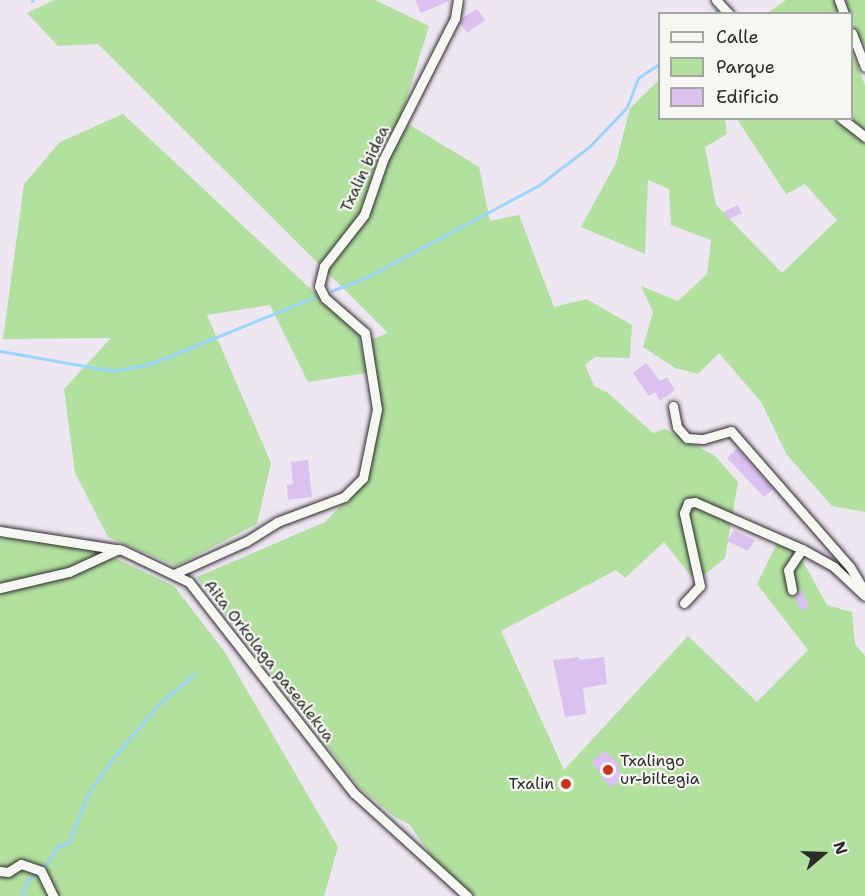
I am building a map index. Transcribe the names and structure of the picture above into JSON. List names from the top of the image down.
{
  "streets": {
    "street": ["Txalin bidea", "Aita Orkolaga pasealekua"]
  },
  "crossings": [
    ["Txalin bidea", "Aita Orkolaga pasealekua"]
  ],
  "places": ["Txalingo ur-biltegia", "Txalin"],
  "legend": ["Calle", "Parque", "Edificio"],
  "north": "right"
}
